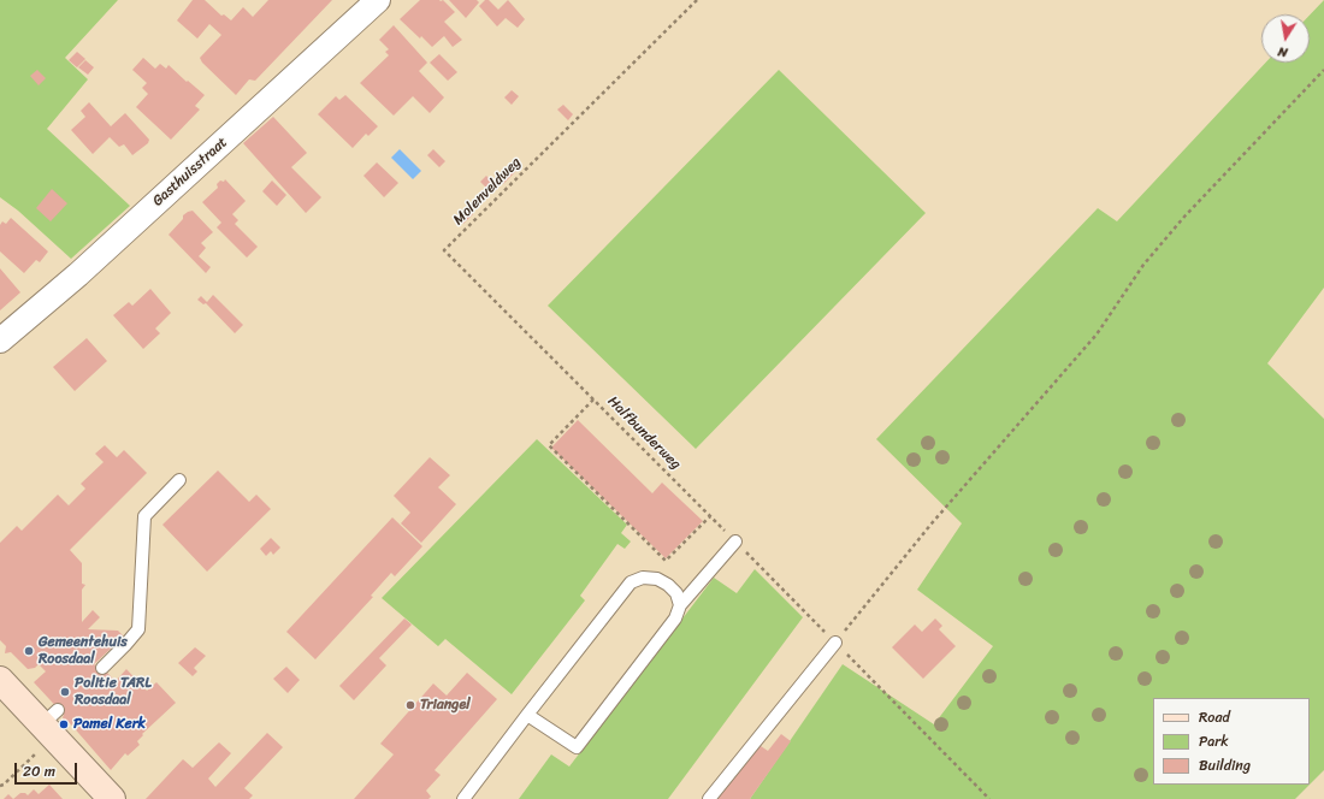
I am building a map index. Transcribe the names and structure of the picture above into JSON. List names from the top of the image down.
{
  "streets": {
    "street": ["Gasthuisstraat"],
    "path": ["Molenveldweg", "Halfbunderweg"]
  },
  "crossings": [
    ["Molenveldweg", "Halfbunderweg"]
  ],
  "places": [
    "Gemeentehuis Roosdaal",
    "Politie TARL Roosdaal",
    "Triangel",
    "Pamel Kerk"
  ],
  "legend": ["Road", "Park", "Building"],
  "scale_bar": "20 m",
  "north": "bottom"
}
